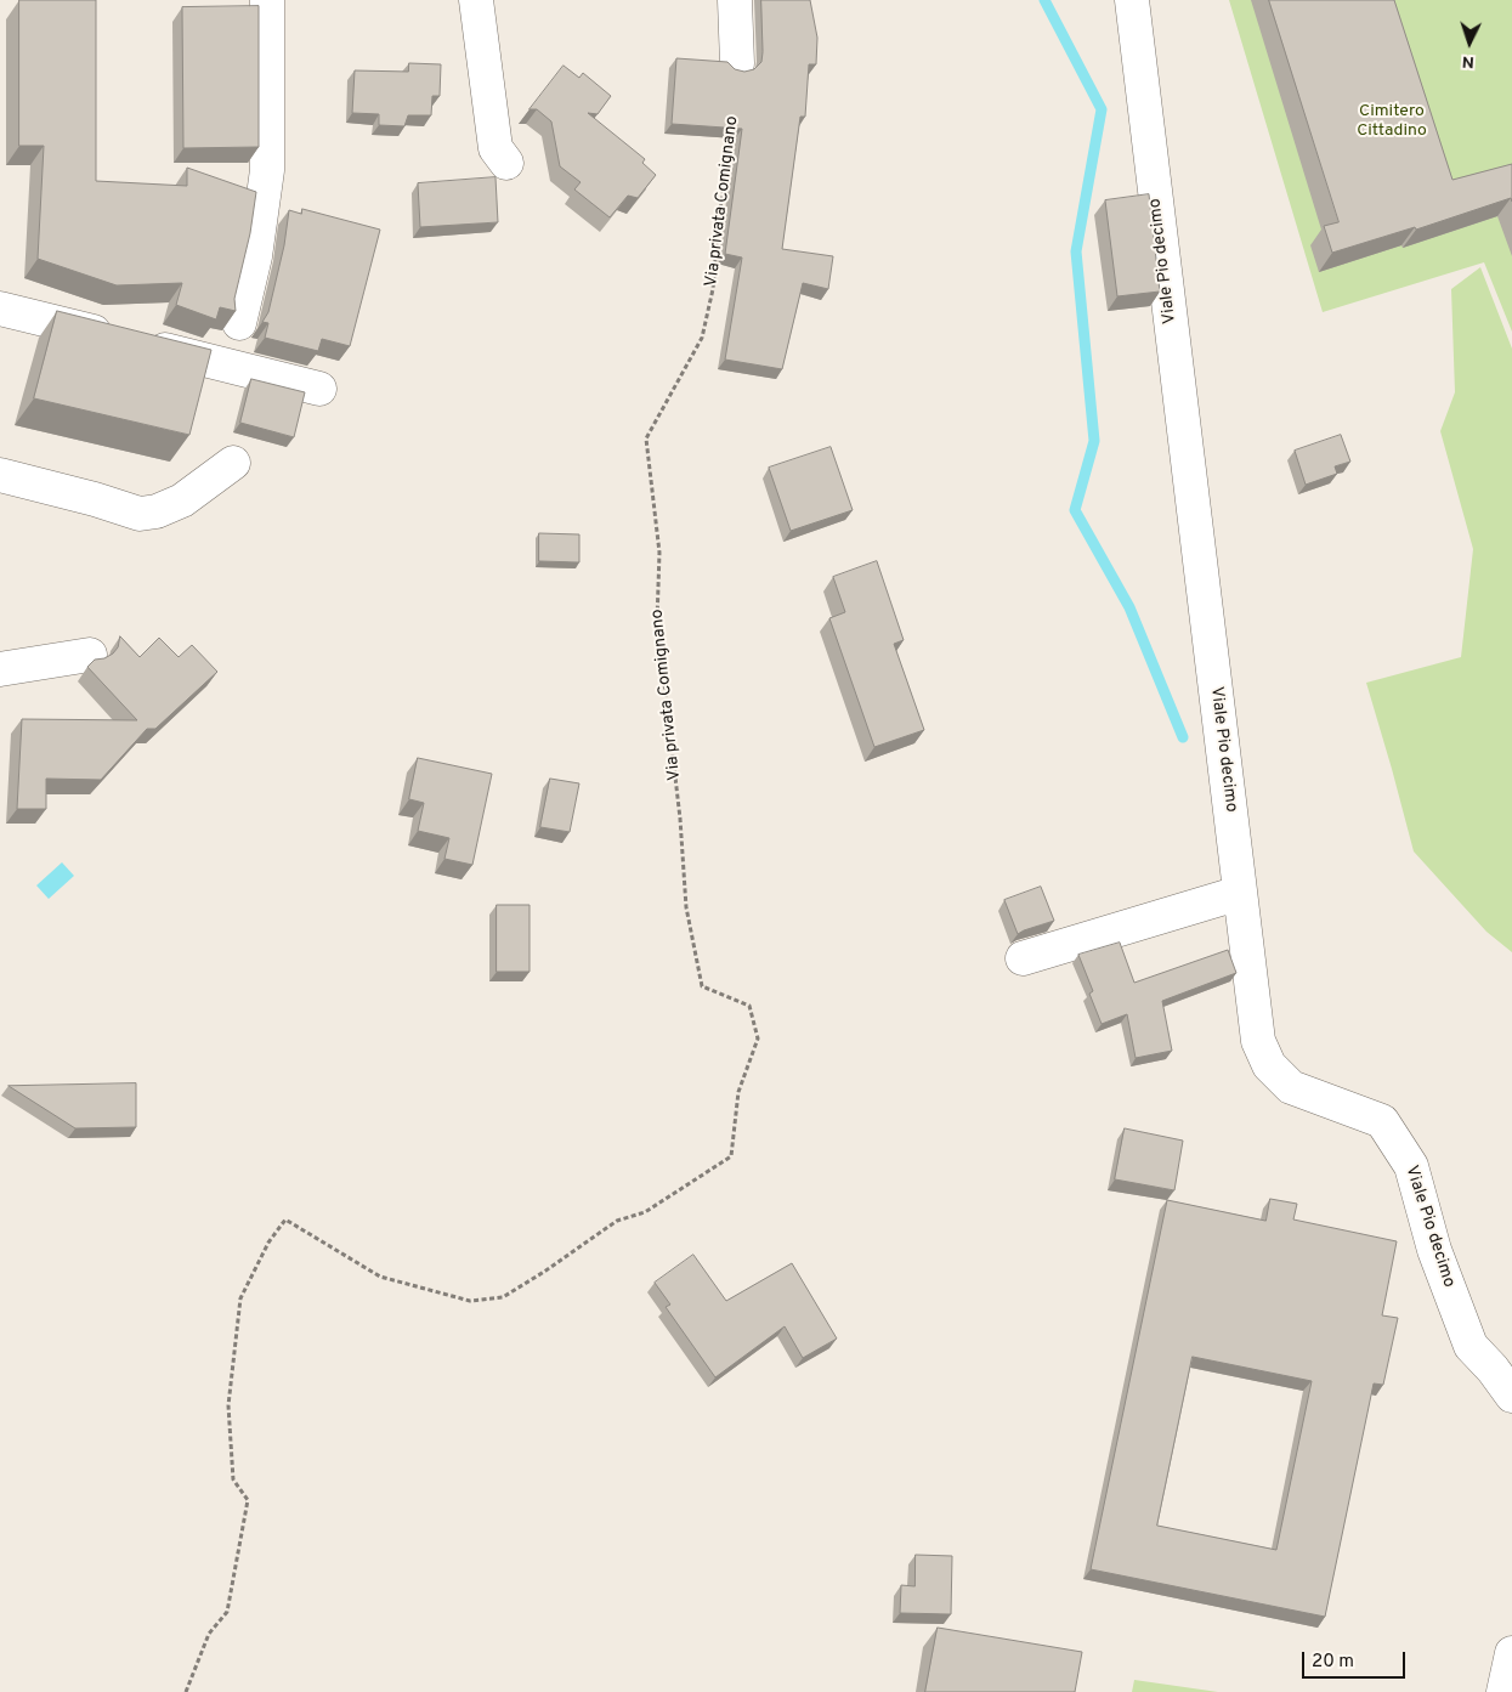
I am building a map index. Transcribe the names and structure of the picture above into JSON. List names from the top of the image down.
{
  "streets": {
    "street": ["Viale Pio decimo"],
    "path": ["Via privata Comignano"]
  },
  "parks": ["Cimitero Cittadino"],
  "scale_bar": "20 m",
  "north": "bottom"
}
